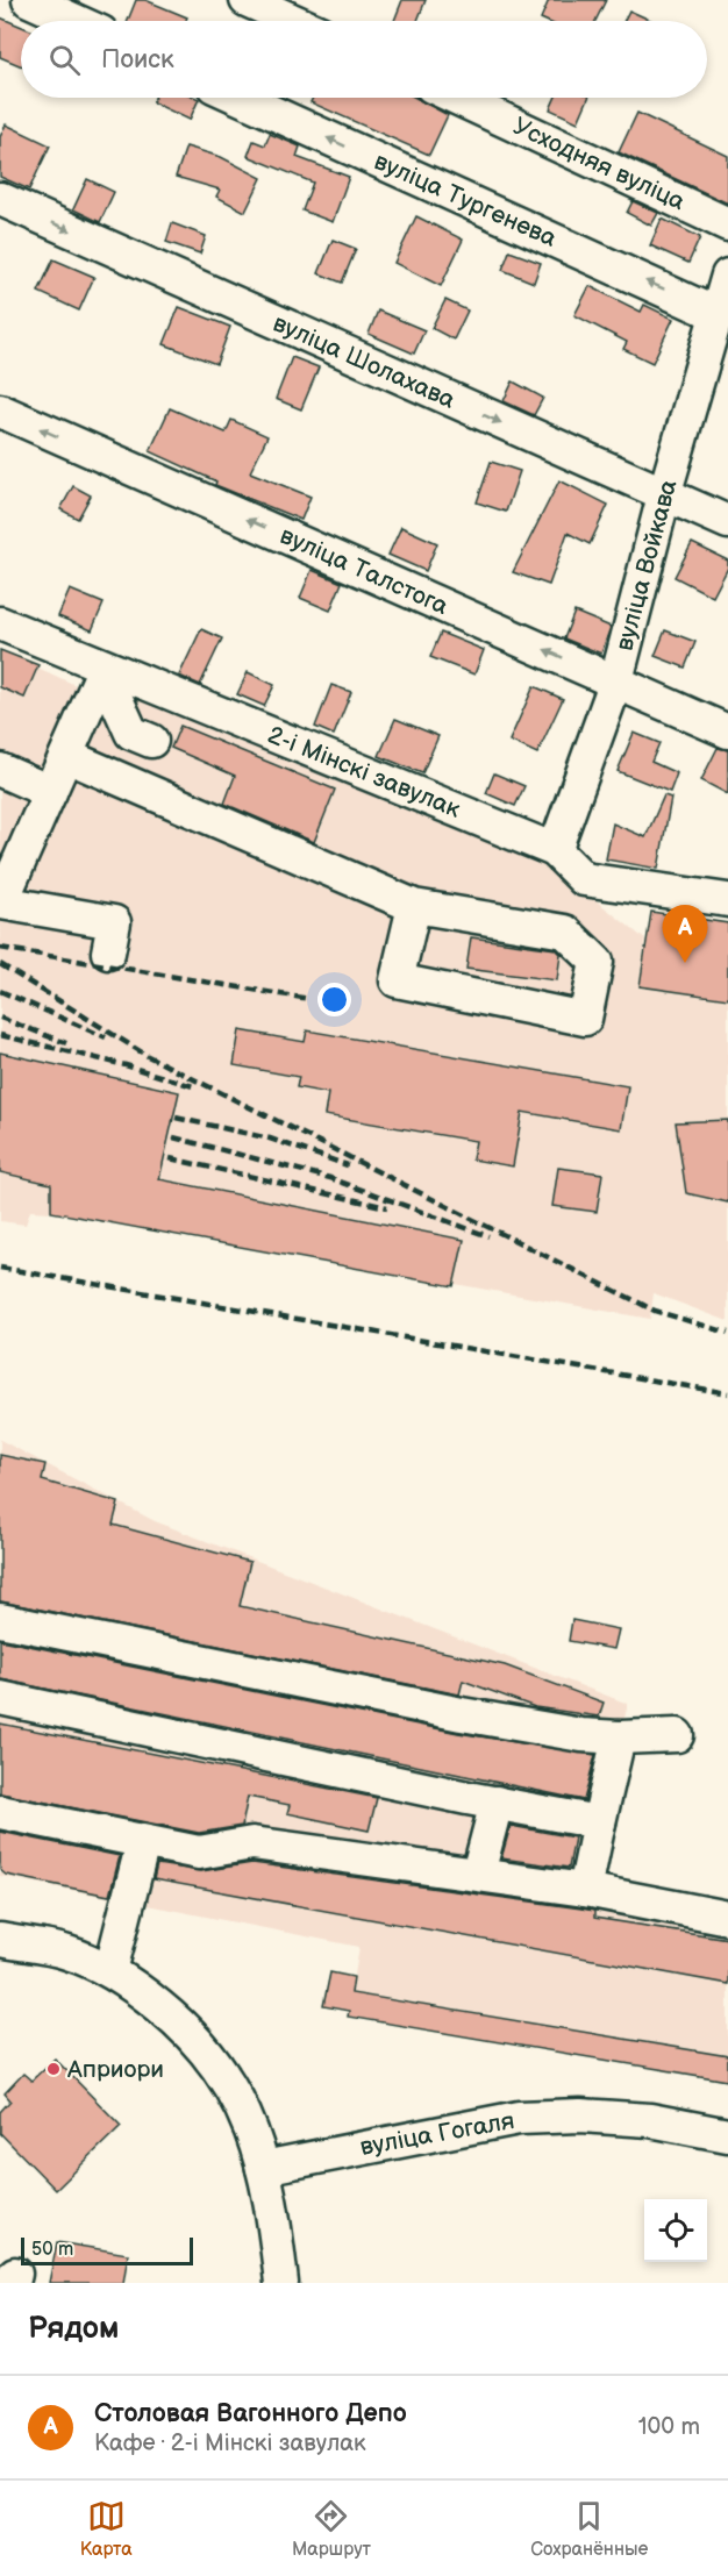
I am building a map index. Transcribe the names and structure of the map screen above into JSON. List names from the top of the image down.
{
  "streets": {
    "street": [
      "Усходняя вуліца",
      "вуліца Тургенева",
      "вуліца Шолахава",
      "вуліца Войкава",
      "вуліца Талстога",
      "2-і Мінскі завулак",
      "вуліца Гогаля"
    ]
  },
  "crossings": [
    ["вуліца Тургенева", "вуліца Войкава"],
    ["вуліца Шолахава", "вуліца Войкава"],
    ["вуліца Войкава", "вуліца Талстога"],
    ["вуліца Войкава", "2-і Мінскі завулак"]
  ],
  "one_way": ["вуліца Тургенева", "вуліца Шолахава"],
  "places": ["Априори"],
  "scale_bar": "50 m",
  "page": {
    "search": "Поиск",
    "pins": "A",
    "scale": "50 m",
    "heading": "Рядом",
    "list": [
      {
        "mark": "A",
        "name": "Столовая Вагонного Депо",
        "note": "Кафе · 2-і Мінскі завулак",
        "value": "100 m"
      }
    ],
    "nav": ["Карта", "Маршрут", "Сохранённые"]
  }
}
